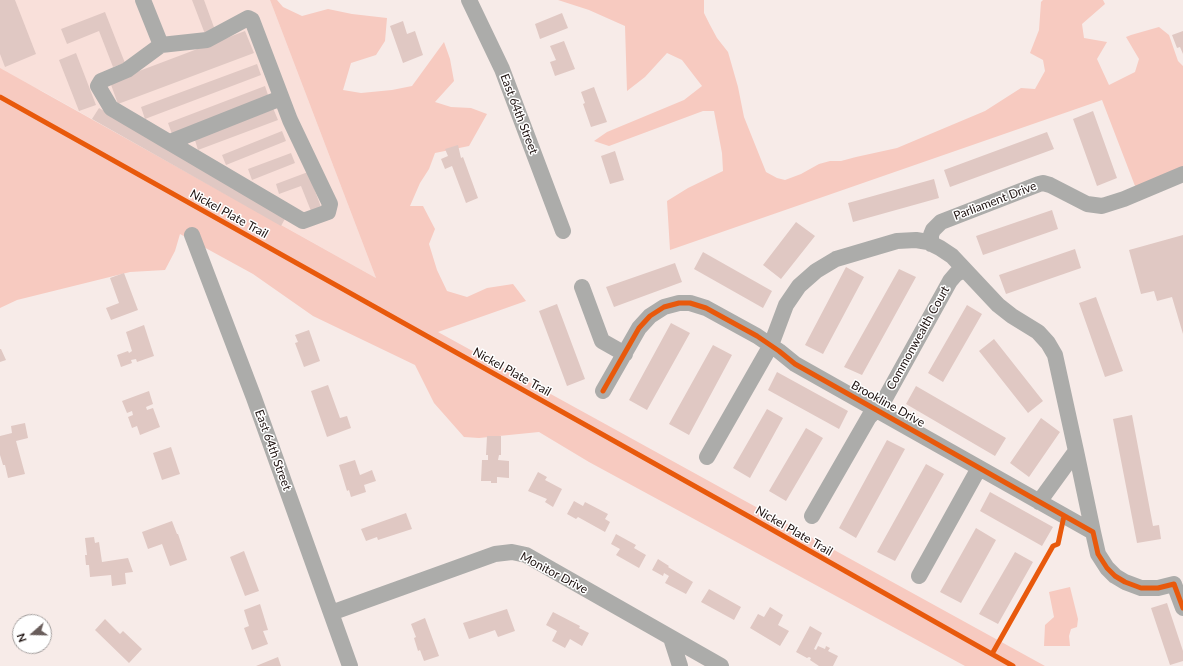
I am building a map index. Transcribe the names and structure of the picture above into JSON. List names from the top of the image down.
{
  "streets": {
    "street": [
      "East 64th Street",
      "Parliament Drive",
      "Commonwealth Court",
      "Brookline Drive",
      "Monitor Drive"
    ],
    "cycle path": ["Nickel Plate Trail"]
  },
  "crossings": [
    ["East 64th Street", "Monitor Drive"],
    ["Commonwealth Court", "Brookline Drive"]
  ],
  "north": "left"
}
